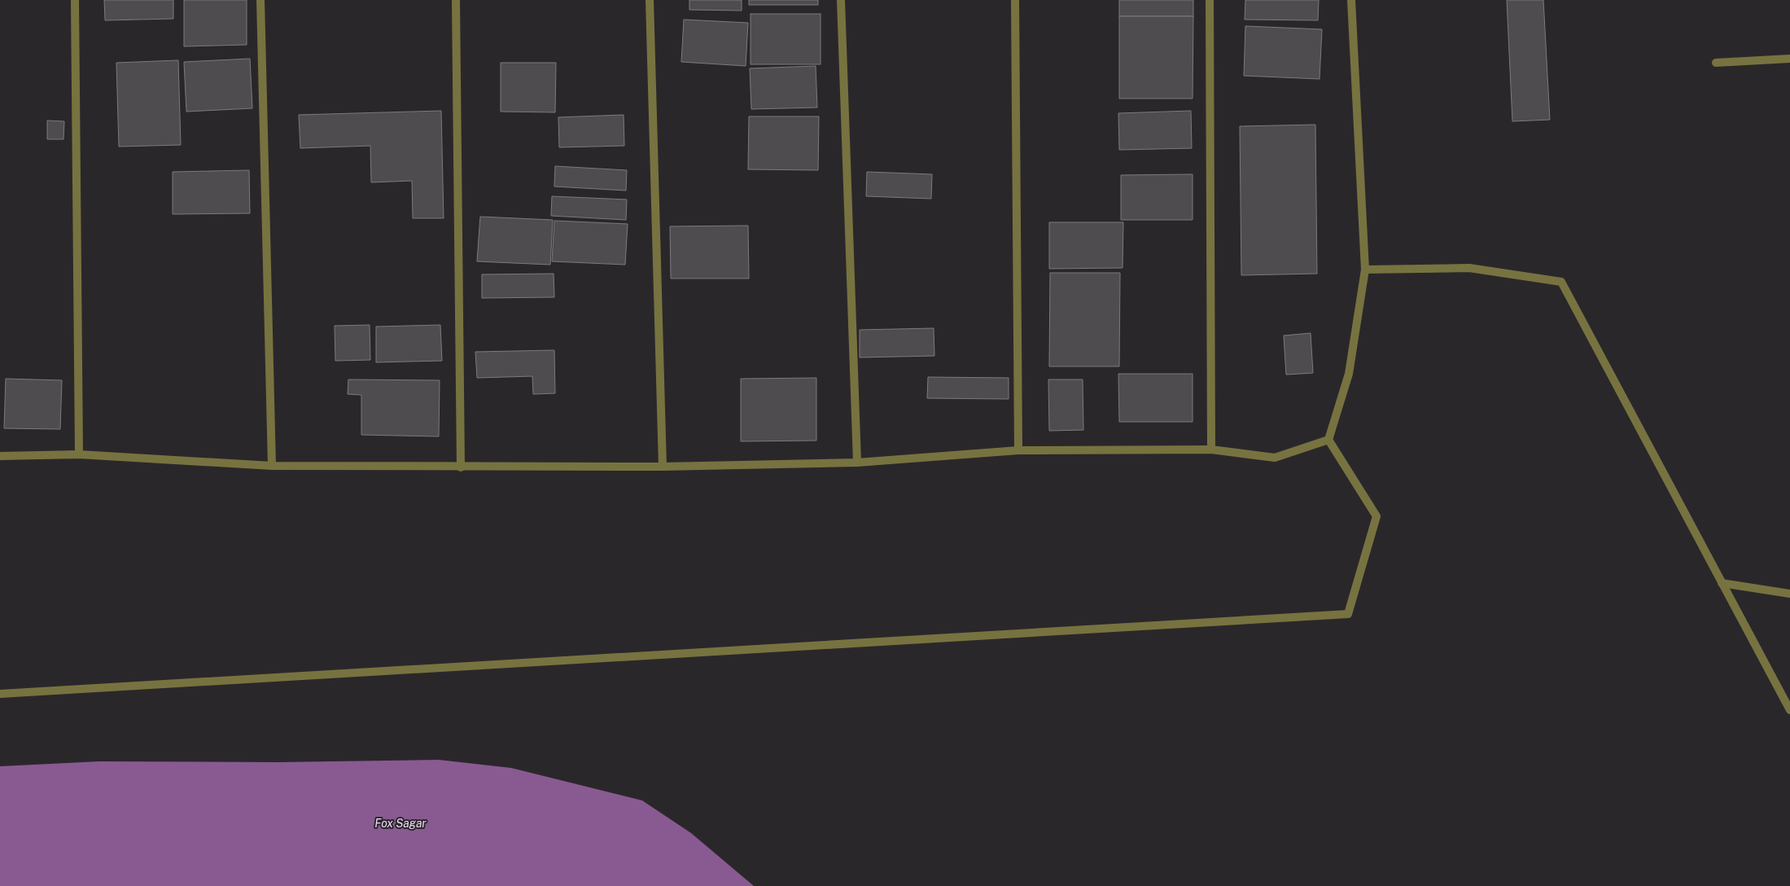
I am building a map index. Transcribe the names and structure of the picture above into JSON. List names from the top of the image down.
{
  "water": ["Fox Sagar"]
}
